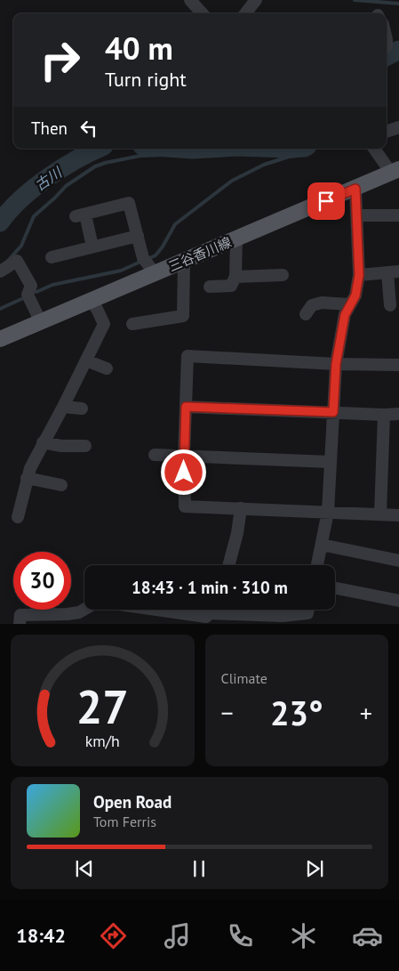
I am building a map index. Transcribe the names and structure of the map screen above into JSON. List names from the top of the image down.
{
  "streets": {
    "main road": ["三谷香川線"]
  },
  "water": ["古川"],
  "page": {
    "turn": ["40 m", "Turn right"],
    "then": "Then",
    "limit": "30",
    "trip": "18:43 · 1 min · 310 m",
    "tile": "Climate",
    "heat": ["−", "23°", "+"],
    "song": ["Open Road", "Tom Ferris"],
    "tabs": "18:42",
    "gauge": ["27", "km/h"]
  }
}
